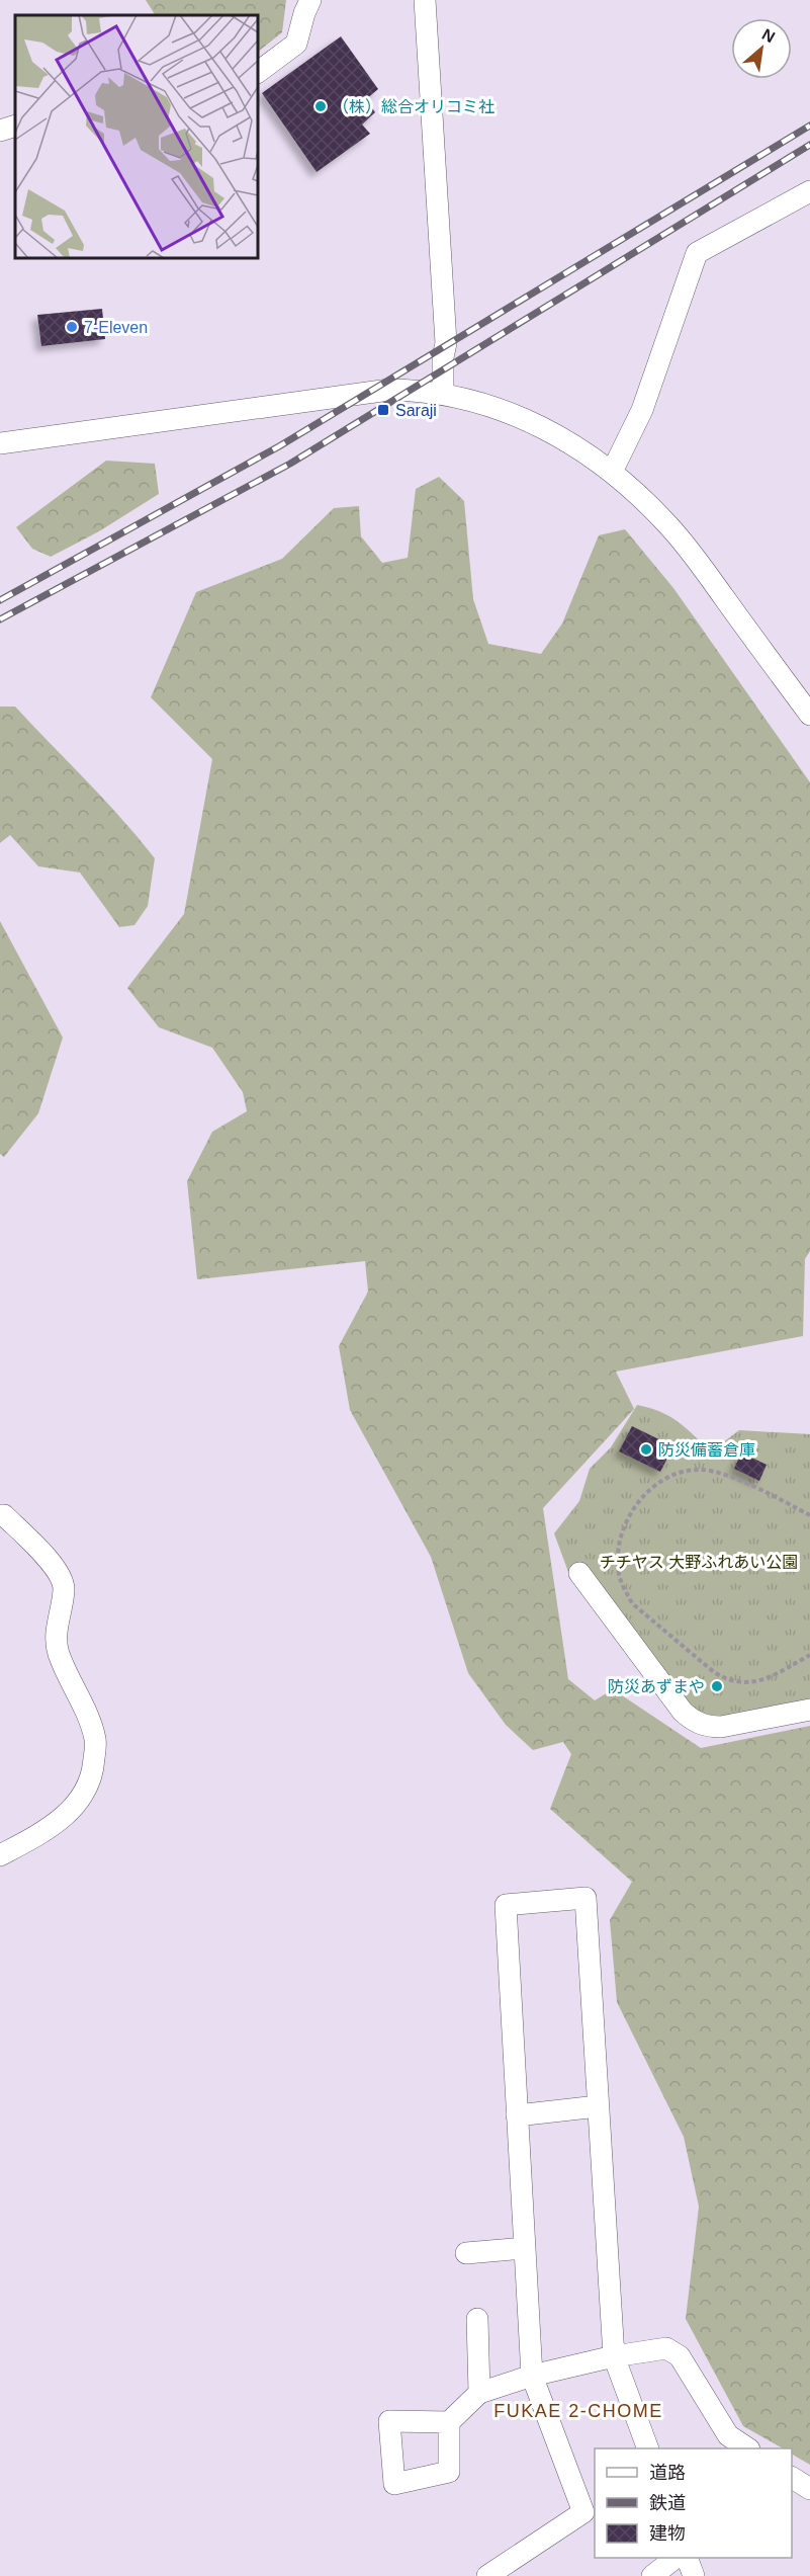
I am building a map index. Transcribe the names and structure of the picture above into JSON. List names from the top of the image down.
{
  "districts": ["FUKAE 2-CHOME"],
  "parks": ["チチヤス 大野ふれあい公園"],
  "places": {
    "other": [
      "（株）総合オリコミ社",
      "7-Eleven",
      "防災備蓄倉庫",
      "防災あずまや"
    ],
    "transit": ["Saraji"]
  },
  "legend": ["道路", "鉄道", "建物"],
  "north": "top right"
}
